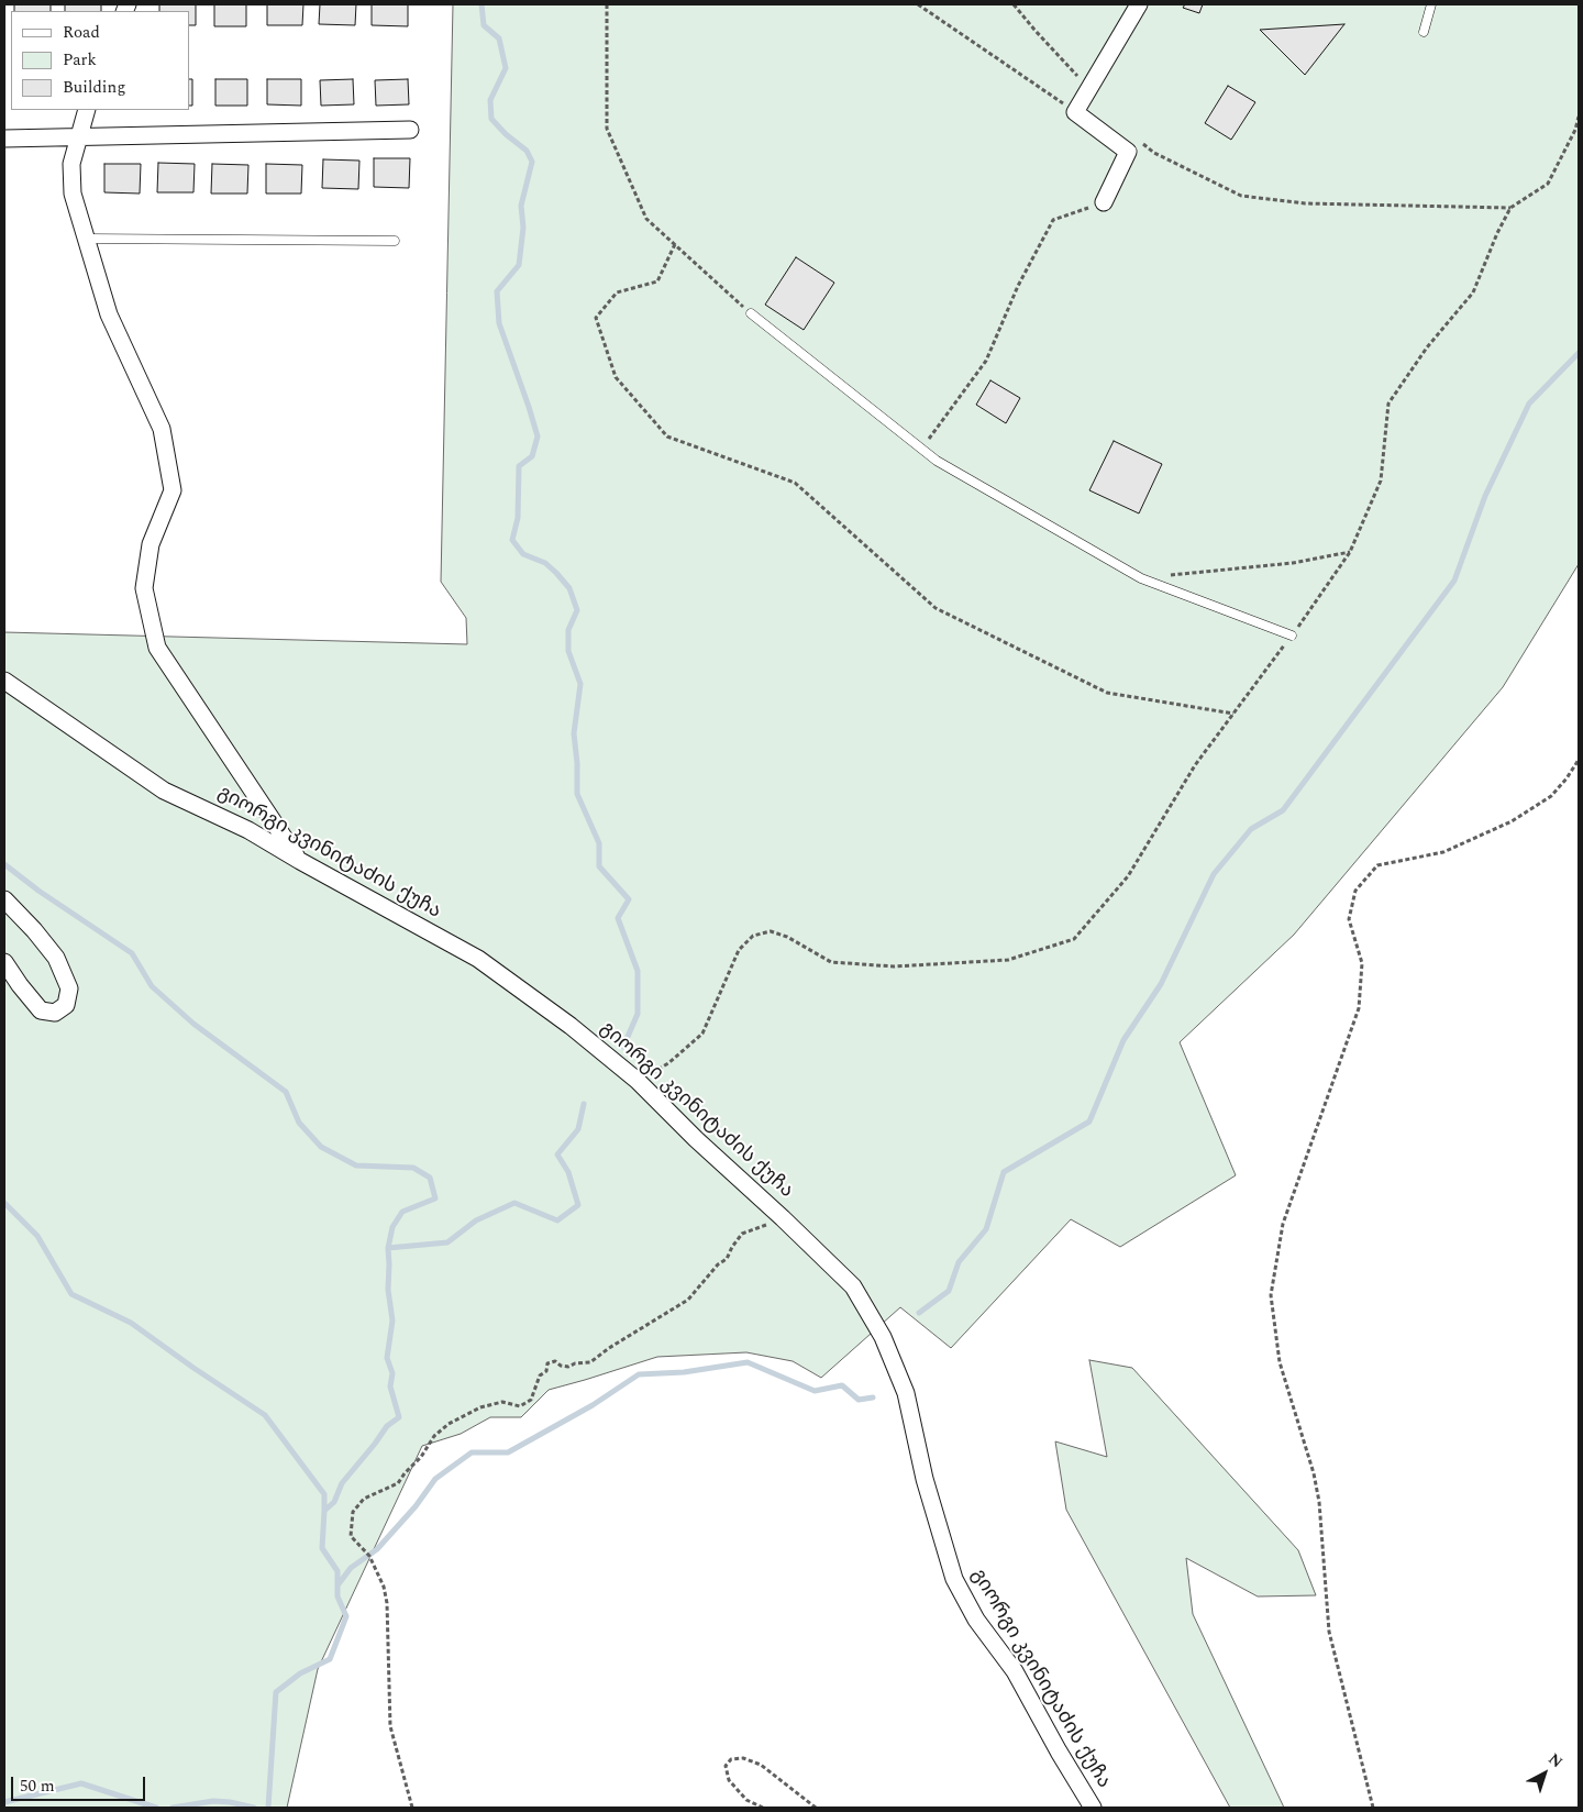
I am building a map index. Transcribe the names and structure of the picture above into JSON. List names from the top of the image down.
{
  "streets": {
    "street": ["გიორგი კვინიტაძის ქუჩა"]
  },
  "legend": ["Road", "Park", "Building"],
  "scale_bar": "50 m",
  "north": "top right"
}
